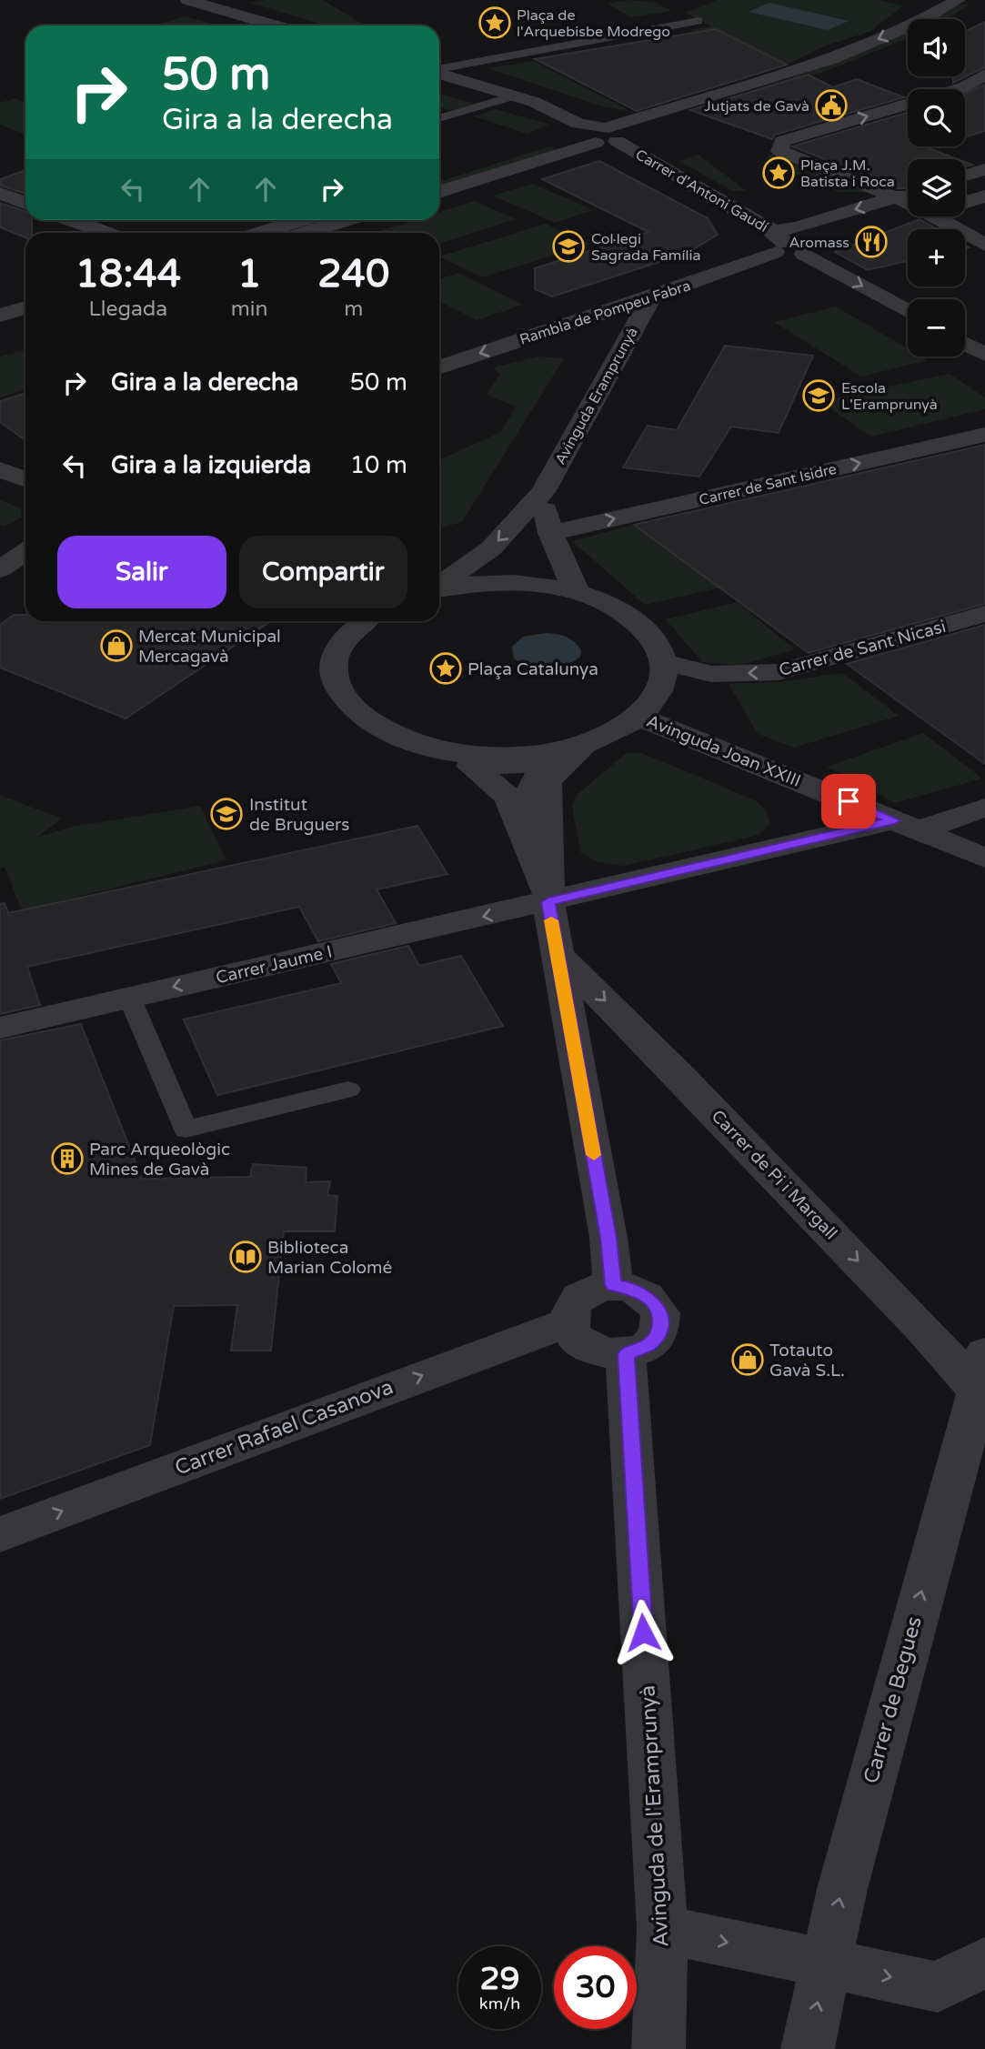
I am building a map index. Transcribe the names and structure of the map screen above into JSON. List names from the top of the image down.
{
  "streets": {
    "street": [
      "Carrer d'Antoni Gaudí",
      "Rambla de Pompeu Fabra",
      "Avinguda Eramprunyà",
      "Carrer de Sant Isidre",
      "Carrer de Sant Nicasi",
      "Avinguda Joan XXIII",
      "Carrer Jaume I",
      "Carrer de Pi i Margall",
      "Carrer Rafael Casanova",
      "Carrer de Begues",
      "Avinguda de l'Eramprunyà"
    ]
  },
  "crossings": [
    ["Carrer d'Antoni Gaudí", "Rambla de Pompeu Fabra"],
    ["Rambla de Pompeu Fabra", "Avinguda Eramprunyà"],
    ["Avinguda Joan XXIII", "Carrer Jaume I"],
    ["Carrer de Pi i Margall", "Carrer de Begues"],
    ["Carrer Rafael Casanova", "Avinguda de l'Eramprunyà"]
  ],
  "one_way": [
    "Carrer de Sant Nicasi",
    "Carrer Jaume I",
    "Carrer de Pi i Margall",
    "Carrer Rafael Casanova",
    "Carrer de Begues"
  ],
  "places": {
    "place": ["Plaça de l'Arquebisbe Modrego", "Plaça J.M. Batista i Roca", "Plaça Catalunya"],
    "public building": ["Jutjats de Gavà"],
    "restaurant": ["Aromass"],
    "school or university": ["Col·legi Sagrada Família", "Escola L'Eramprunyà", "Institut de Bruguers"],
    "shop": ["Mercat Municipal Mercagavà", "Totauto Gavà S.L."],
    "building": ["Parc Arqueològic Mines de Gavà"],
    "library": ["Biblioteca Marian Colomé"]
  },
  "page": {
    "map_buttons": ["+", "−"],
    "turn": ["50 m", "Gira a la derecha"],
    "eta": [
      "18:44",
      "Llegada",
      "1",
      "min",
      "240",
      "m"
    ],
    "list": [
      {
        "name": "Gira a la derecha",
        "value": "50 m"
      },
      {
        "name": "Gira a la izquierda",
        "value": "10 m"
      }
    ],
    "buttons": ["Salir", "Compartir"],
    "speed": "29 km/h",
    "limit": "30"
  }
}
